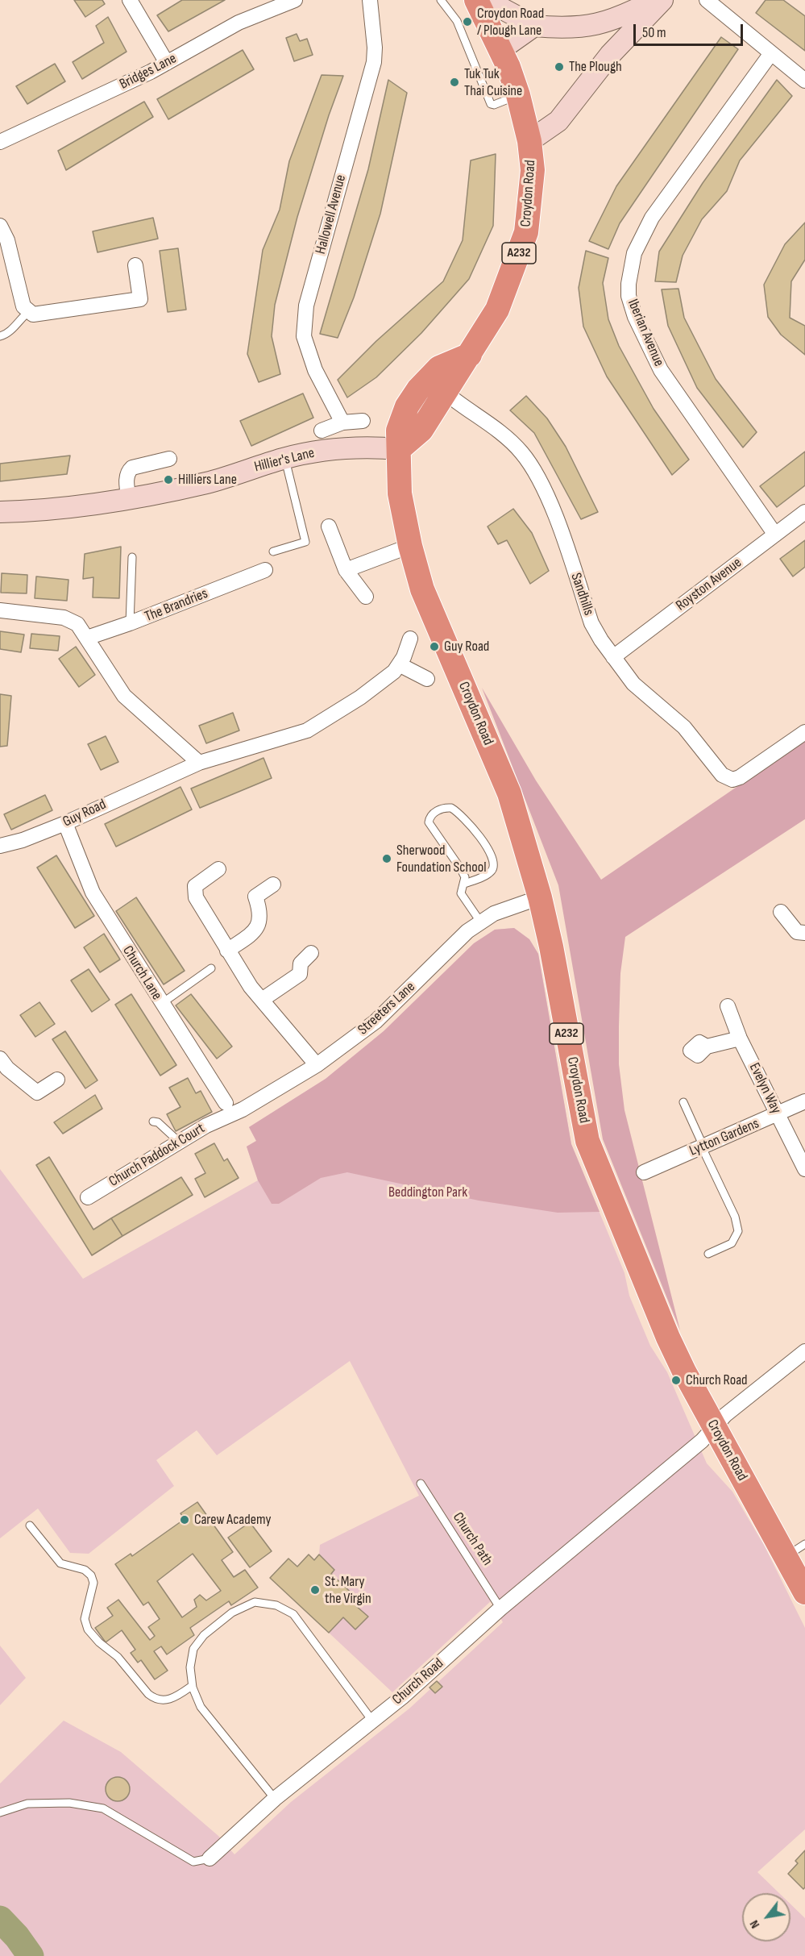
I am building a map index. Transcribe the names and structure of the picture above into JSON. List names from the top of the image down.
{
  "streets": {
    "highway": ["Croydon Road", "A232"],
    "main road": ["Hillier's Lane"],
    "street": [
      "Bridges Lane",
      "Hallowell Avenue",
      "Iberian Avenue",
      "Royston Avenue",
      "Sandhills",
      "The Brandries",
      "Guy Road",
      "Church Lane",
      "Streeters Lane",
      "Evelyn Way",
      "Lytton Gardens",
      "Church Paddock Court",
      "Church Road"
    ],
    "lane": ["Church Path"]
  },
  "crossings": [
    ["Croydon Road", "Hillier's Lane"],
    ["Croydon Road", "Sandhills"],
    ["Croydon Road", "Streeters Lane"],
    ["Croydon Road", "Church Road"],
    ["Iberian Avenue", "Royston Avenue"],
    ["Royston Avenue", "Sandhills"],
    ["Guy Road", "Church Lane"],
    ["Church Lane", "Streeters Lane"],
    ["Church Lane", "Church Paddock Court"],
    ["Streeters Lane", "Church Paddock Court"],
    ["Evelyn Way", "Lytton Gardens"],
    ["Church Path", "Church Road"]
  ],
  "parks": ["Beddington Park"],
  "places": [
    "Croydon Road / Plough Lane",
    "The Plough",
    "Tuk Tuk Thai Cuisine",
    "Hilliers Lane",
    "Guy Road",
    "Sherwood Foundation School",
    "Church Road",
    "Carew Academy",
    "St. Mary the Virgin"
  ],
  "scale_bar": "50 m",
  "north": "bottom left"
}
